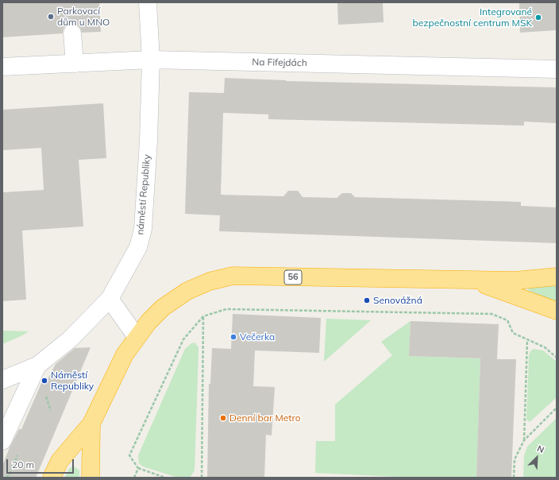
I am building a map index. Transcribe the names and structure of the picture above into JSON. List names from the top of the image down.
{
  "streets": {
    "highway": ["56"],
    "street": ["Na Fifejdách", "náměstí Republiky"]
  },
  "crossings": [
    ["Na Fifejdách", "náměstí Republiky"]
  ],
  "places": [
    "Parkovací dům u MNO",
    "Integrované bezpečnostní centrum MSK",
    "Senovážná",
    "Večerka",
    "Náměstí Republiky",
    "Denní bar Metro"
  ],
  "scale_bar": "20 m",
  "north": "top right"
}
